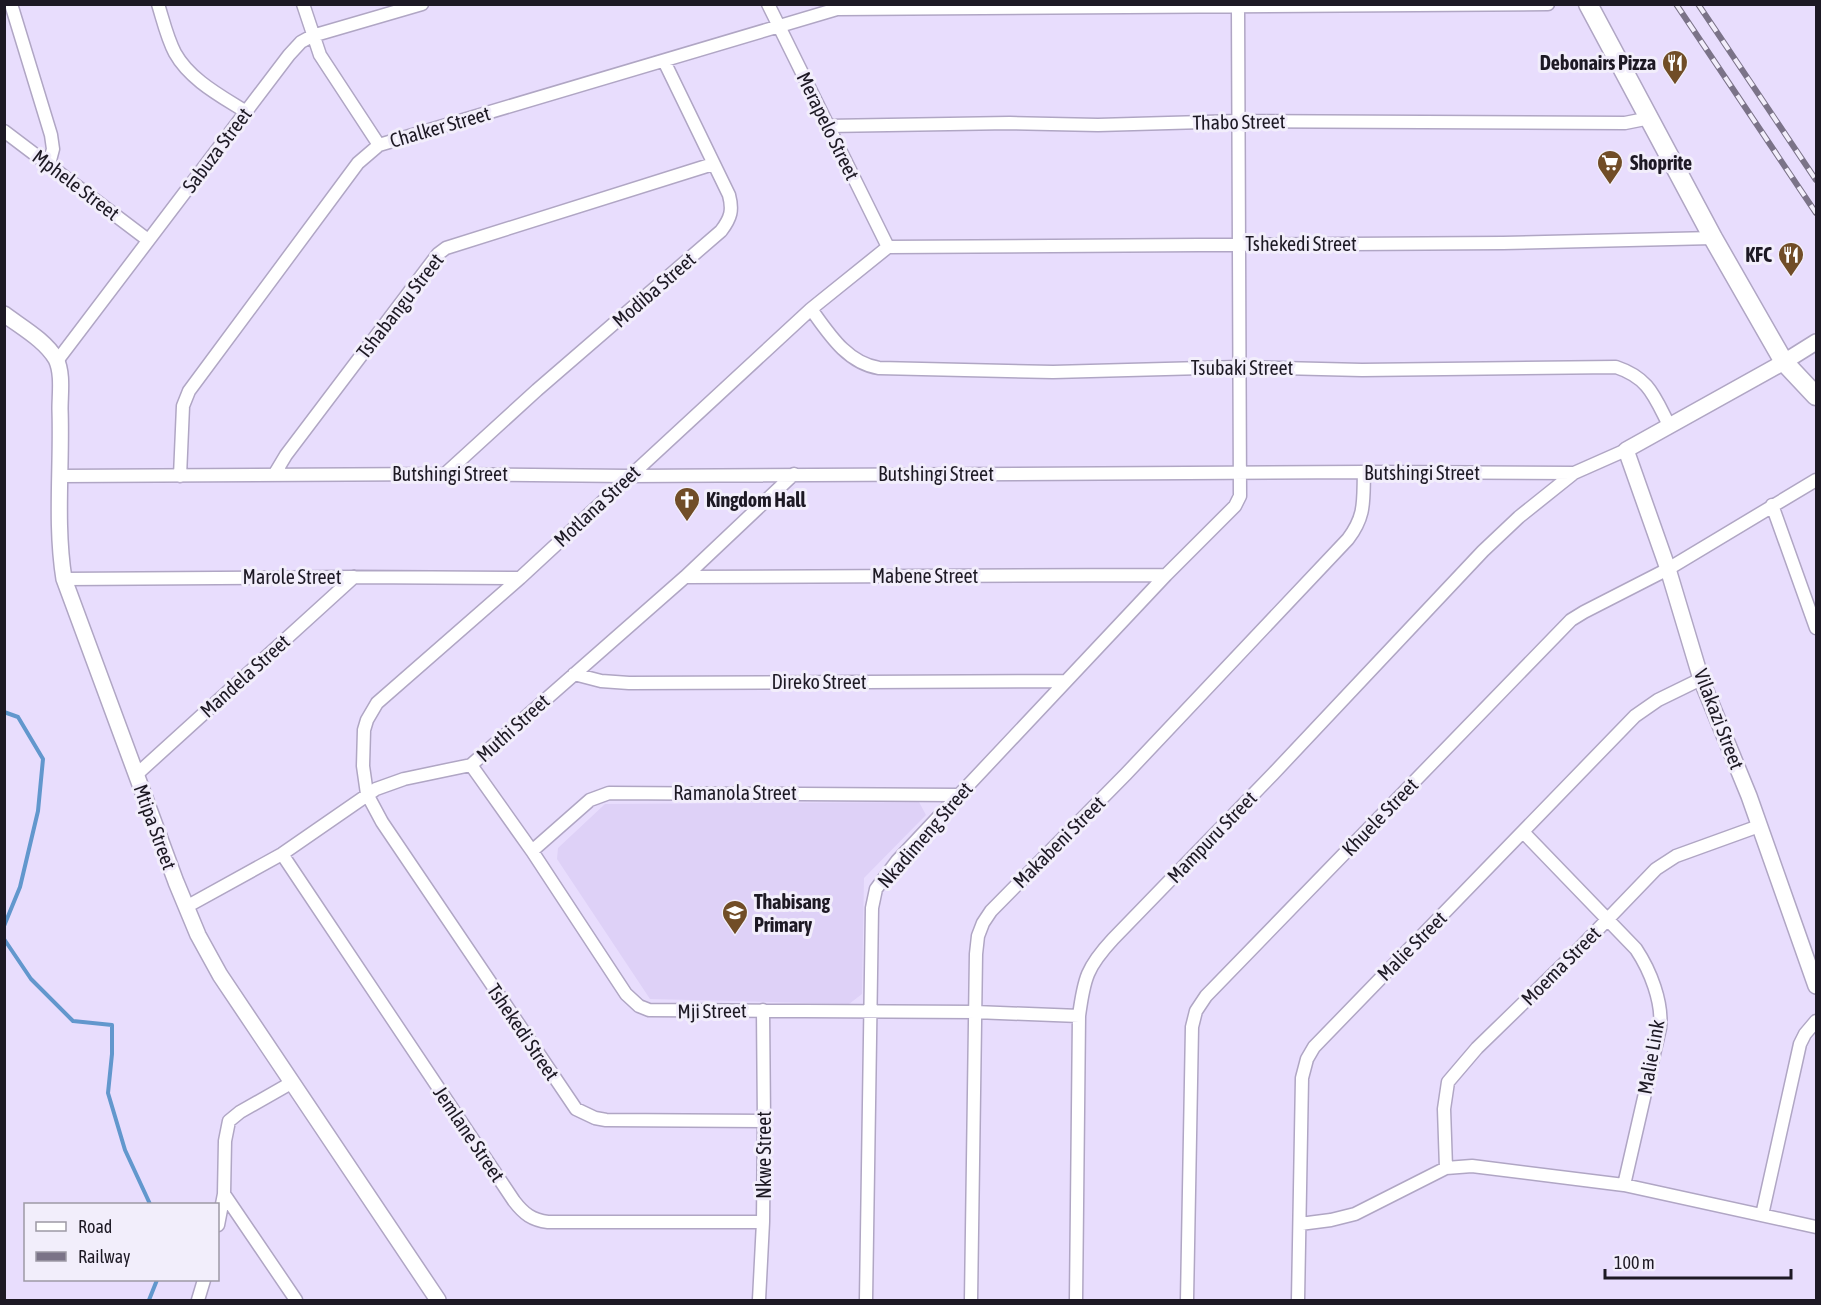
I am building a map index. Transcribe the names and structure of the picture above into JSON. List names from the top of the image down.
{
  "streets": {
    "street": [
      "Thabo Street",
      "Merapelo Street",
      "Chalker Street",
      "Sabuza Street",
      "Mphele Street",
      "Tshekedi Street",
      "Modiba Street",
      "Tshabangu Street",
      "Tsubaki Street",
      "Butshingi Street",
      "Motlana Street",
      "Mabene Street",
      "Marole Street",
      "Mandela Street",
      "Direko Street",
      "Vilakazi Street",
      "Muthi Street",
      "Ramanola Street",
      "Khuele Street",
      "Mtipa Street",
      "Nkadimeng Street",
      "Mampuru Street",
      "Makabeni Street",
      "Malie Street",
      "Moema Street",
      "Mji Street",
      "Malie Link",
      "Jemlane Street",
      "Nkwe Street"
    ]
  },
  "crossings": [
    ["Thabo Street", "Merapelo Street"],
    ["Thabo Street", "Nkadimeng Street"],
    ["Merapelo Street", "Chalker Street"],
    ["Merapelo Street", "Tshekedi Street"],
    ["Merapelo Street", "Motlana Street"],
    ["Chalker Street", "Modiba Street"],
    ["Chalker Street", "Butshingi Street"],
    ["Chalker Street", "Nkadimeng Street"],
    ["Sabuza Street", "Mphele Street"],
    ["Sabuza Street", "Mtipa Street"],
    ["Tshekedi Street", "Motlana Street"],
    ["Tshekedi Street", "Muthi Street"],
    ["Tshekedi Street", "Nkadimeng Street"],
    ["Tshekedi Street", "Nkwe Street"],
    ["Modiba Street", "Tshabangu Street"],
    ["Modiba Street", "Butshingi Street"],
    ["Tshabangu Street", "Butshingi Street"],
    ["Tsubaki Street", "Butshingi Street"],
    ["Tsubaki Street", "Motlana Street"],
    ["Tsubaki Street", "Nkadimeng Street"],
    ["Butshingi Street", "Motlana Street"],
    ["Butshingi Street", "Vilakazi Street"],
    ["Butshingi Street", "Muthi Street"],
    ["Butshingi Street", "Mtipa Street"],
    ["Butshingi Street", "Nkadimeng Street"],
    ["Butshingi Street", "Mampuru Street"],
    ["Butshingi Street", "Makabeni Street"],
    ["Motlana Street", "Marole Street"],
    ["Motlana Street", "Muthi Street"],
    ["Mabene Street", "Muthi Street"],
    ["Mabene Street", "Nkadimeng Street"],
    ["Marole Street", "Mandela Street"],
    ["Marole Street", "Mtipa Street"],
    ["Mandela Street", "Mtipa Street"],
    ["Direko Street", "Muthi Street"],
    ["Direko Street", "Nkadimeng Street"],
    ["Vilakazi Street", "Khuele Street"],
    ["Vilakazi Street", "Malie Street"],
    ["Vilakazi Street", "Moema Street"],
    ["Muthi Street", "Mtipa Street"],
    ["Muthi Street", "Mji Street"],
    ["Muthi Street", "Jemlane Street"],
    ["Ramanola Street", "Nkadimeng Street"],
    ["Ramanola Street", "Mji Street"],
    ["Nkadimeng Street", "Mji Street"],
    ["Mampuru Street", "Mji Street"],
    ["Makabeni Street", "Mji Street"],
    ["Malie Street", "Malie Link"],
    ["Moema Street", "Malie Link"],
    ["Mji Street", "Nkwe Street"],
    ["Jemlane Street", "Nkwe Street"]
  ],
  "places": {
    "restaurant": ["Debonairs Pizza", "KFC"],
    "supermarket": ["Shoprite"],
    "church": ["Kingdom Hall"],
    "school or university": ["Thabisang Primary"]
  },
  "legend": ["Road", "Railway"],
  "scale_bar": "100 m"
}
